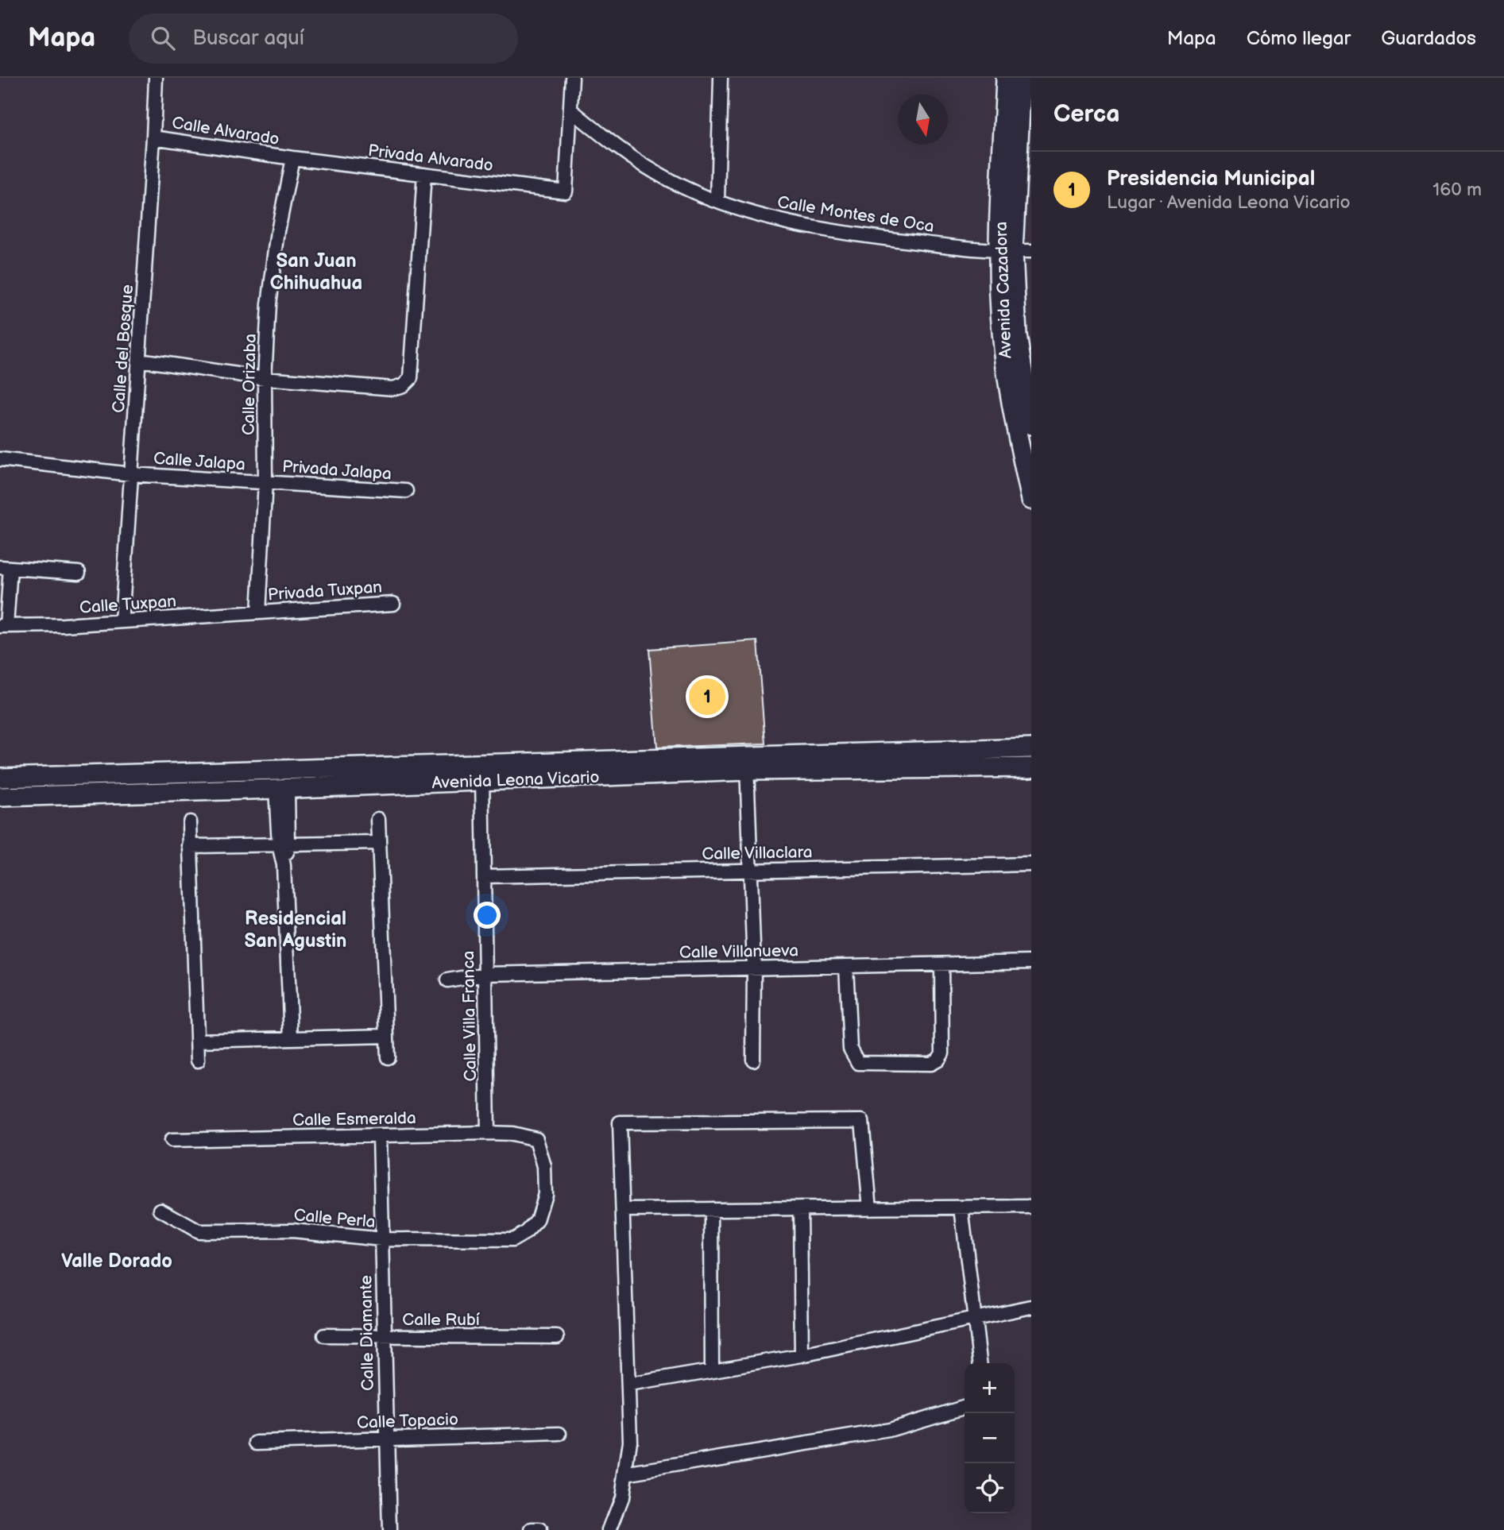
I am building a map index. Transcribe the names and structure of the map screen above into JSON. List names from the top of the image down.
{
  "streets": {
    "street": [
      "Calle Alvarado",
      "Privada Alvarado",
      "Calle Montes de Oca",
      "Avenida Cazadora",
      "Calle del Bosque",
      "Calle Orizaba",
      "Calle Jalapa",
      "Privada Jalapa",
      "Privada Tuxpan",
      "Calle Tuxpan",
      "Avenida Leona Vicario",
      "Calle Villaclara",
      "Calle Villanueva",
      "Calle Villa Franca",
      "Calle Esmeralda",
      "Calle Perla",
      "Calle Rubí",
      "Calle Diamante",
      "Calle Topacio"
    ]
  },
  "crossings": [
    ["Calle Alvarado", "Privada Alvarado"],
    ["Calle Alvarado", "Calle del Bosque"],
    ["Calle Alvarado", "Calle Orizaba"],
    ["Privada Alvarado", "Calle Montes de Oca"],
    ["Privada Alvarado", "Calle Orizaba"],
    ["Calle Montes de Oca", "Avenida Cazadora"],
    ["Calle del Bosque", "Calle Jalapa"],
    ["Calle del Bosque", "Calle Tuxpan"],
    ["Calle Orizaba", "Calle Jalapa"],
    ["Calle Orizaba", "Privada Jalapa"],
    ["Calle Orizaba", "Privada Tuxpan"],
    ["Calle Orizaba", "Calle Tuxpan"],
    ["Calle Jalapa", "Privada Jalapa"],
    ["Privada Tuxpan", "Calle Tuxpan"],
    ["Avenida Leona Vicario", "Calle Villa Franca"],
    ["Calle Villaclara", "Calle Villa Franca"],
    ["Calle Villanueva", "Calle Villa Franca"],
    ["Calle Villa Franca", "Calle Esmeralda"],
    ["Calle Esmeralda", "Calle Perla"],
    ["Calle Esmeralda", "Calle Diamante"],
    ["Calle Perla", "Calle Diamante"],
    ["Calle Rubí", "Calle Diamante"],
    ["Calle Diamante", "Calle Topacio"]
  ],
  "districts": ["San Juan Chihuahua", "Residencial San Agustin", "Valle Dorado"],
  "north": "bottom",
  "page": {
    "header": "Mapa",
    "search": "Buscar aquí",
    "nav": ["Mapa", "Cómo llegar", "Guardados"],
    "heading": "Cerca",
    "list": [
      {
        "mark": "1",
        "name": "Presidencia Municipal",
        "note": "Lugar · Avenida Leona Vicario",
        "value": "160 m"
      }
    ],
    "pins": "1",
    "map_buttons": ["+", "−"]
  }
}
